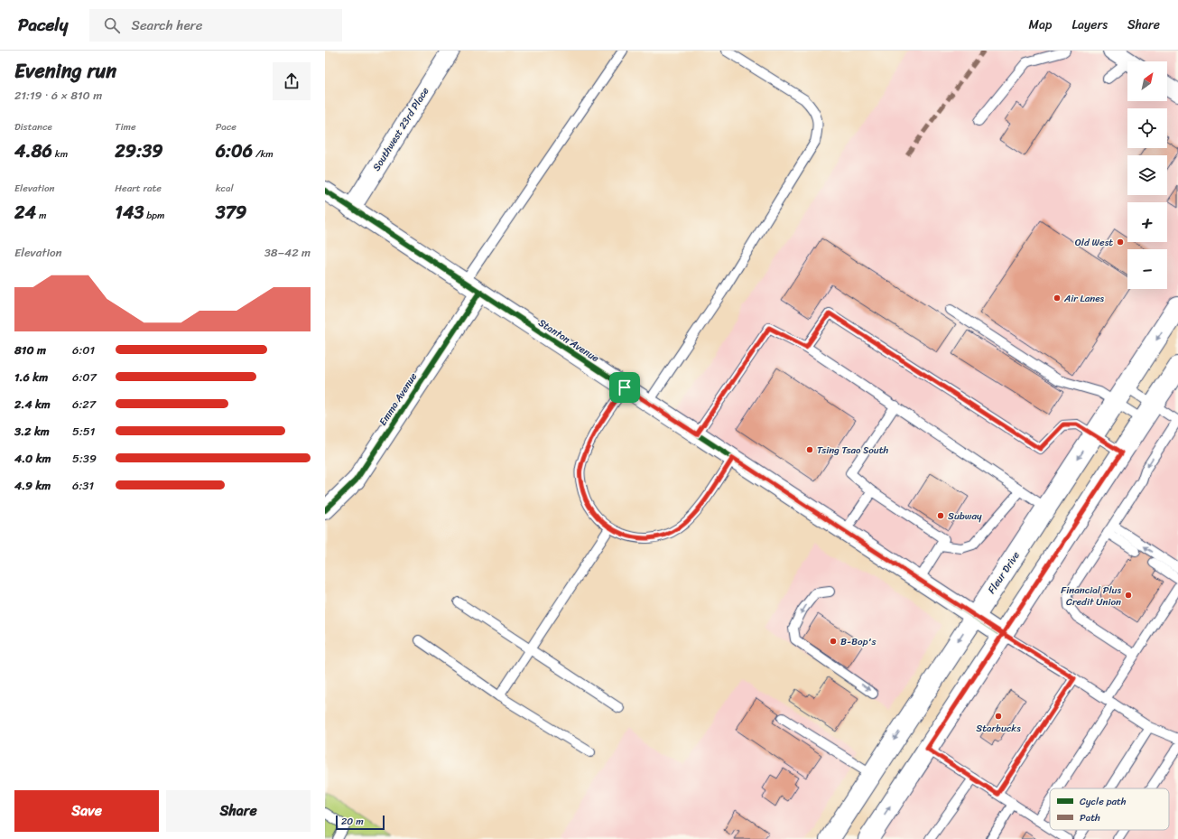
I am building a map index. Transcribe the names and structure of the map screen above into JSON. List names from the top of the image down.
{
  "streets": {
    "main road": ["Fleur Drive"],
    "street": ["Southwest 23rd Place", "Stanton Avenue", "Emma Avenue"]
  },
  "crossings": [
    ["Southwest 23rd Place", "Stanton Avenue"],
    ["Stanton Avenue", "Emma Avenue"],
    ["Stanton Avenue", "Fleur Drive"]
  ],
  "places": [
    "Old West",
    "Air Lanes",
    "Tsing Tsao South",
    "Subway",
    "Financial Plus Credit Union",
    "B-Bop's",
    "Starbucks"
  ],
  "legend": ["Cycle path", "Path"],
  "scale_bar": "20 m",
  "north": "top right",
  "page": {
    "header": "Pacely",
    "search": "Search here",
    "nav": ["Map", "Layers", "Share"],
    "heading": ["Evening run", "21:19 · 6 × 810 m"],
    "map_buttons": ["+", "−"],
    "stats": [
      ["Distance", "4.86 km"],
      ["Time", "29:39"],
      ["Pace", "6:06 /km"],
      ["Elevation", "24 m"],
      ["Heart rate", "143 bpm"],
      ["kcal", "379"]
    ],
    "chart": ["Elevation", "38–42 m"],
    "list": [
      {
        "name": "810 m",
        "note": "6:01"
      },
      {
        "name": "1.6 km",
        "note": "6:07"
      },
      {
        "name": "2.4 km",
        "note": "6:27"
      },
      {
        "name": "3.2 km",
        "note": "5:51"
      },
      {
        "name": "4.0 km",
        "note": "5:39"
      },
      {
        "name": "4.9 km",
        "note": "6:31"
      }
    ],
    "buttons": ["Save", "Share"],
    "scale": "20 m"
  }
}
